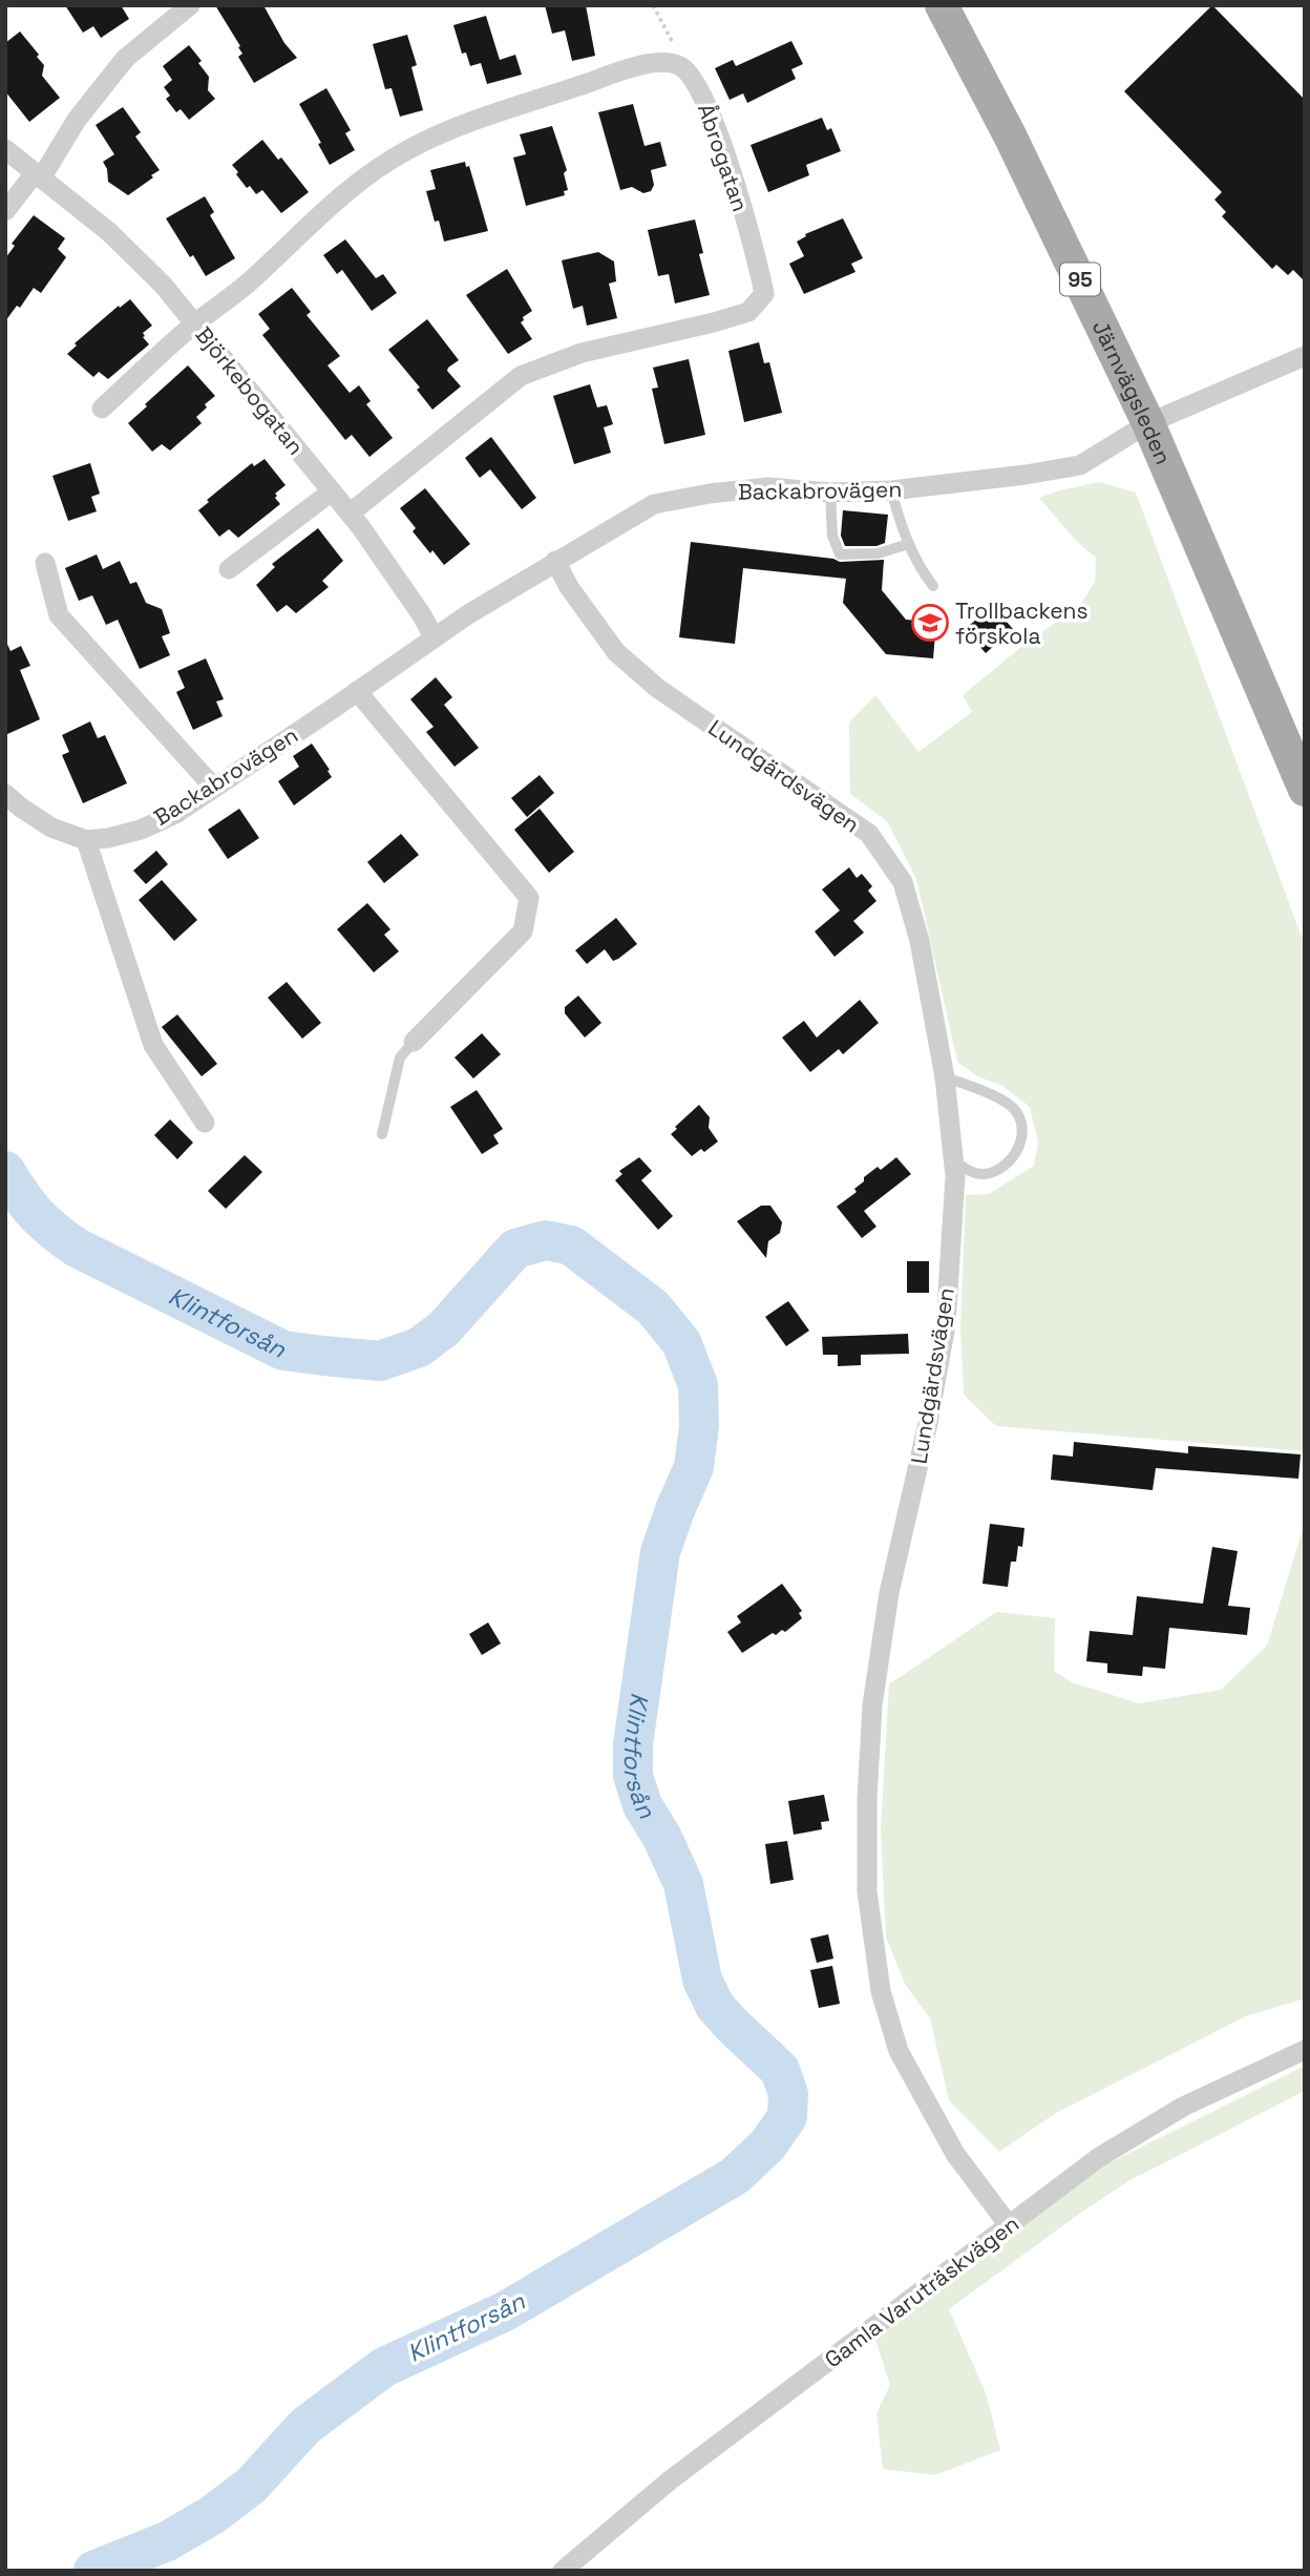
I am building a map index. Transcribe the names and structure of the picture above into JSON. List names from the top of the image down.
{
  "streets": {
    "main road": ["95", "Järnvägsleden"],
    "street": [
      "Åbrogatan",
      "Björkebogatan",
      "Backabrovägen",
      "Lundgärdsvägen",
      "Gamla Varuträskvägen"
    ]
  },
  "crossings": [
    ["Åbrogatan", "Björkebogatan"],
    ["Björkebogatan", "Backabrovägen"],
    ["Järnvägsleden", "Backabrovägen"],
    ["Backabrovägen", "Lundgärdsvägen"],
    ["Lundgärdsvägen", "Gamla Varuträskvägen"]
  ],
  "water": ["Klintforsån"],
  "places": {
    "school or university": ["Trollbackens förskola"]
  }
}
